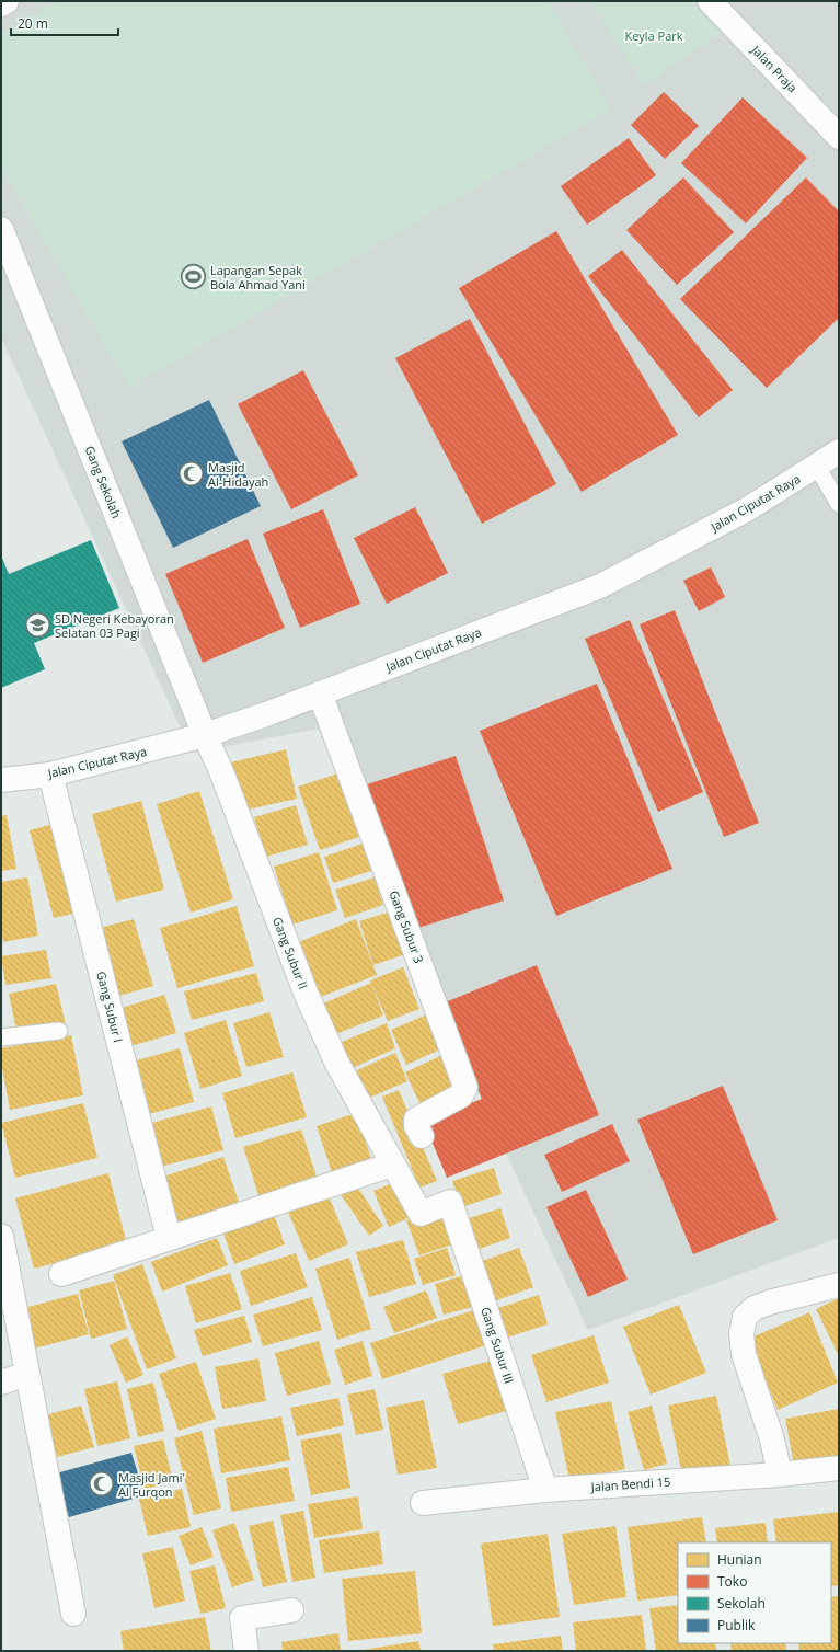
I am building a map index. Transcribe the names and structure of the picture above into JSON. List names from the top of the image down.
{
  "streets": {
    "street": [
      "Jalan Praja",
      "Gang Sekolah",
      "Jalan Ciputat Raya",
      "Gang Subur 3",
      "Gang Subur II",
      "Gang Subur I",
      "Gang Subur III",
      "Jalan Bendi 15"
    ]
  },
  "crossings": [
    ["Gang Sekolah", "Jalan Ciputat Raya"],
    ["Gang Sekolah", "Gang Subur II"],
    ["Jalan Ciputat Raya", "Gang Subur 3"],
    ["Jalan Ciputat Raya", "Gang Subur II"],
    ["Jalan Ciputat Raya", "Gang Subur I"],
    ["Gang Subur II", "Gang Subur III"],
    ["Gang Subur III", "Jalan Bendi 15"]
  ],
  "parks": ["Keyla Park"],
  "places": {
    "sports": ["Lapangan Sepak Bola Ahmad Yani"],
    "mosque": ["Masjid Al-Hidayah", "Masjid Jami' Al Furqon"],
    "school or university": ["SD Negeri Kebayoran Selatan 03 Pagi"]
  },
  "legend": [
    "Hunian",
    "Toko",
    "Sekolah",
    "Publik"
  ],
  "scale_bar": "20 m"
}
